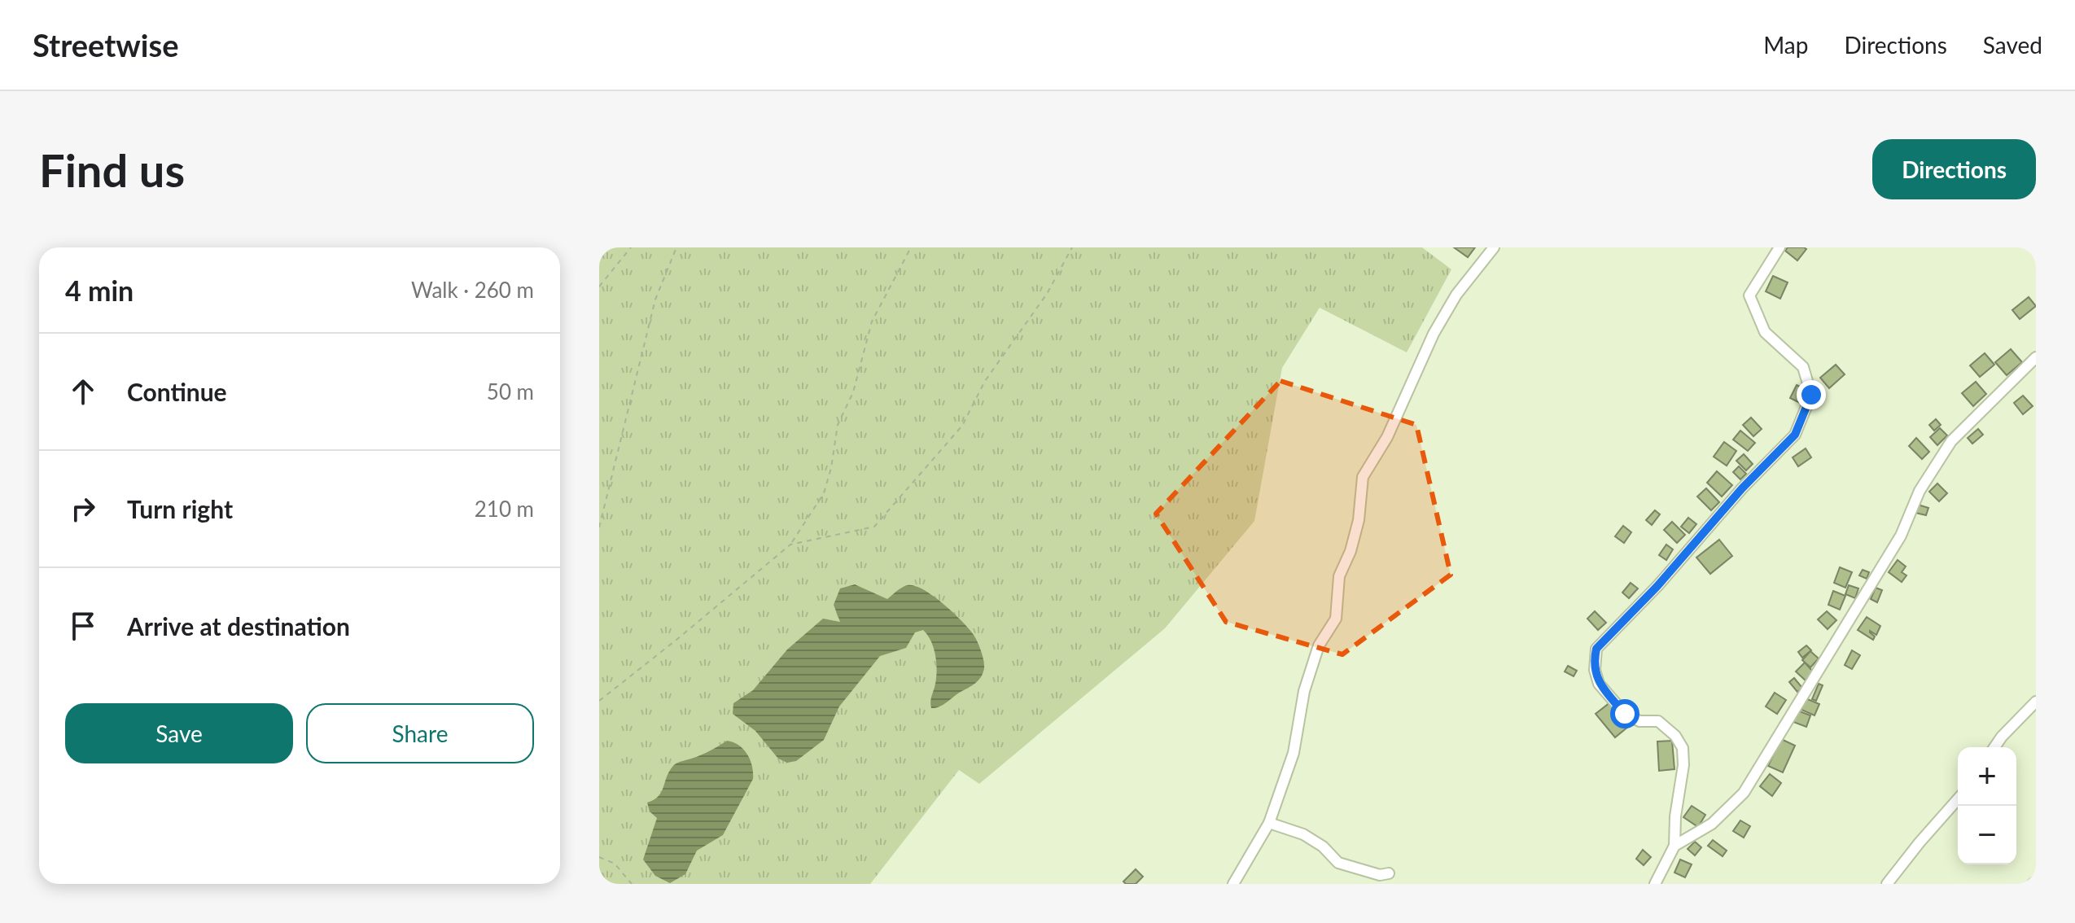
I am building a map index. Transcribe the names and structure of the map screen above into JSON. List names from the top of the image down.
{
  "page": {
    "header": "Streetwise",
    "nav": ["Map", "Directions", "Saved"],
    "buttons": [
      "Directions",
      ["Save", "Share"]
    ],
    "title": "Find us",
    "heading": ["4 min", "Walk · 260 m"],
    "list": [
      ["Continue", "50 m"],
      ["Turn right", "210 m"],
      "Arrive at destination"
    ],
    "map_buttons": ["+", "−"]
  }
}
